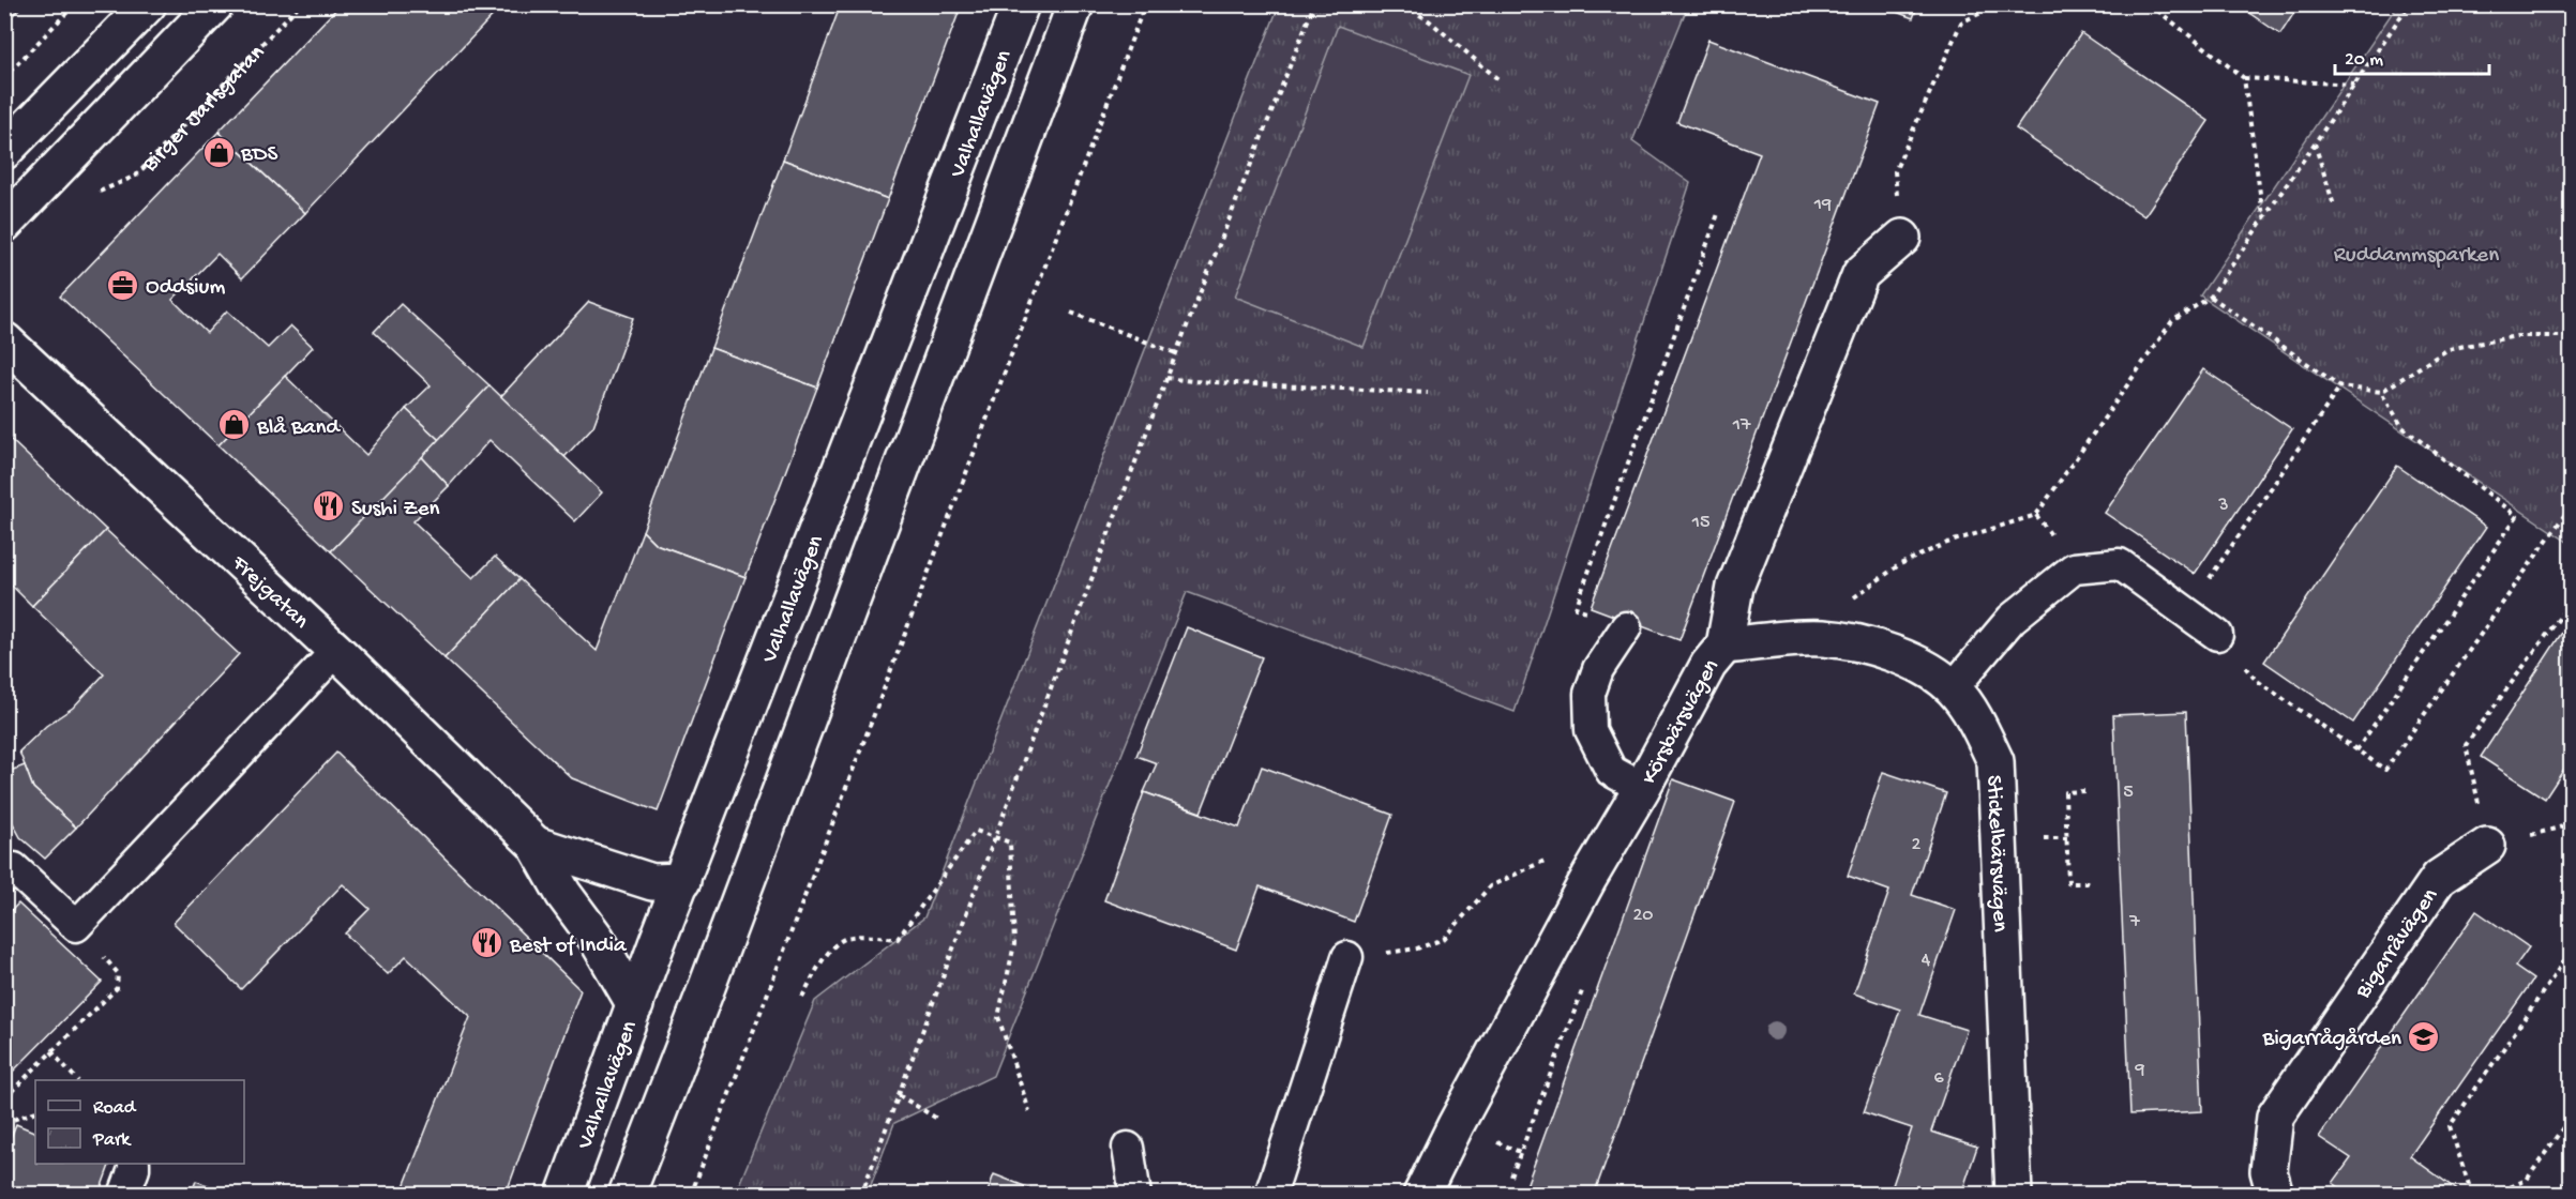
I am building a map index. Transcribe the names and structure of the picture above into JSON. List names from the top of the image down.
{
  "streets": {
    "street": [
      "Valhallavägen",
      "Frejgatan",
      "Körsbärsvägen",
      "Stickelbärsvägen",
      "Bigarråvägen"
    ],
    "path": ["Birger Jarlsgatan"]
  },
  "crossings": [
    ["Valhallavägen", "Frejgatan"],
    ["Körsbärsvägen", "Stickelbärsvägen"]
  ],
  "parks": ["Ruddammsparken"],
  "places": {
    "shop": ["BDS", "Blå Band"],
    "office": ["Oddsium"],
    "restaurant": ["Sushi Zen", "Best of India"],
    "school or university": ["Bigarrågården"]
  },
  "house_numbers": [
    "19",
    "17",
    "3",
    "15",
    "5",
    "2",
    "20",
    "7",
    "4",
    "9",
    "6"
  ],
  "legend": ["Road", "Park"],
  "scale_bar": "20 m"
}
